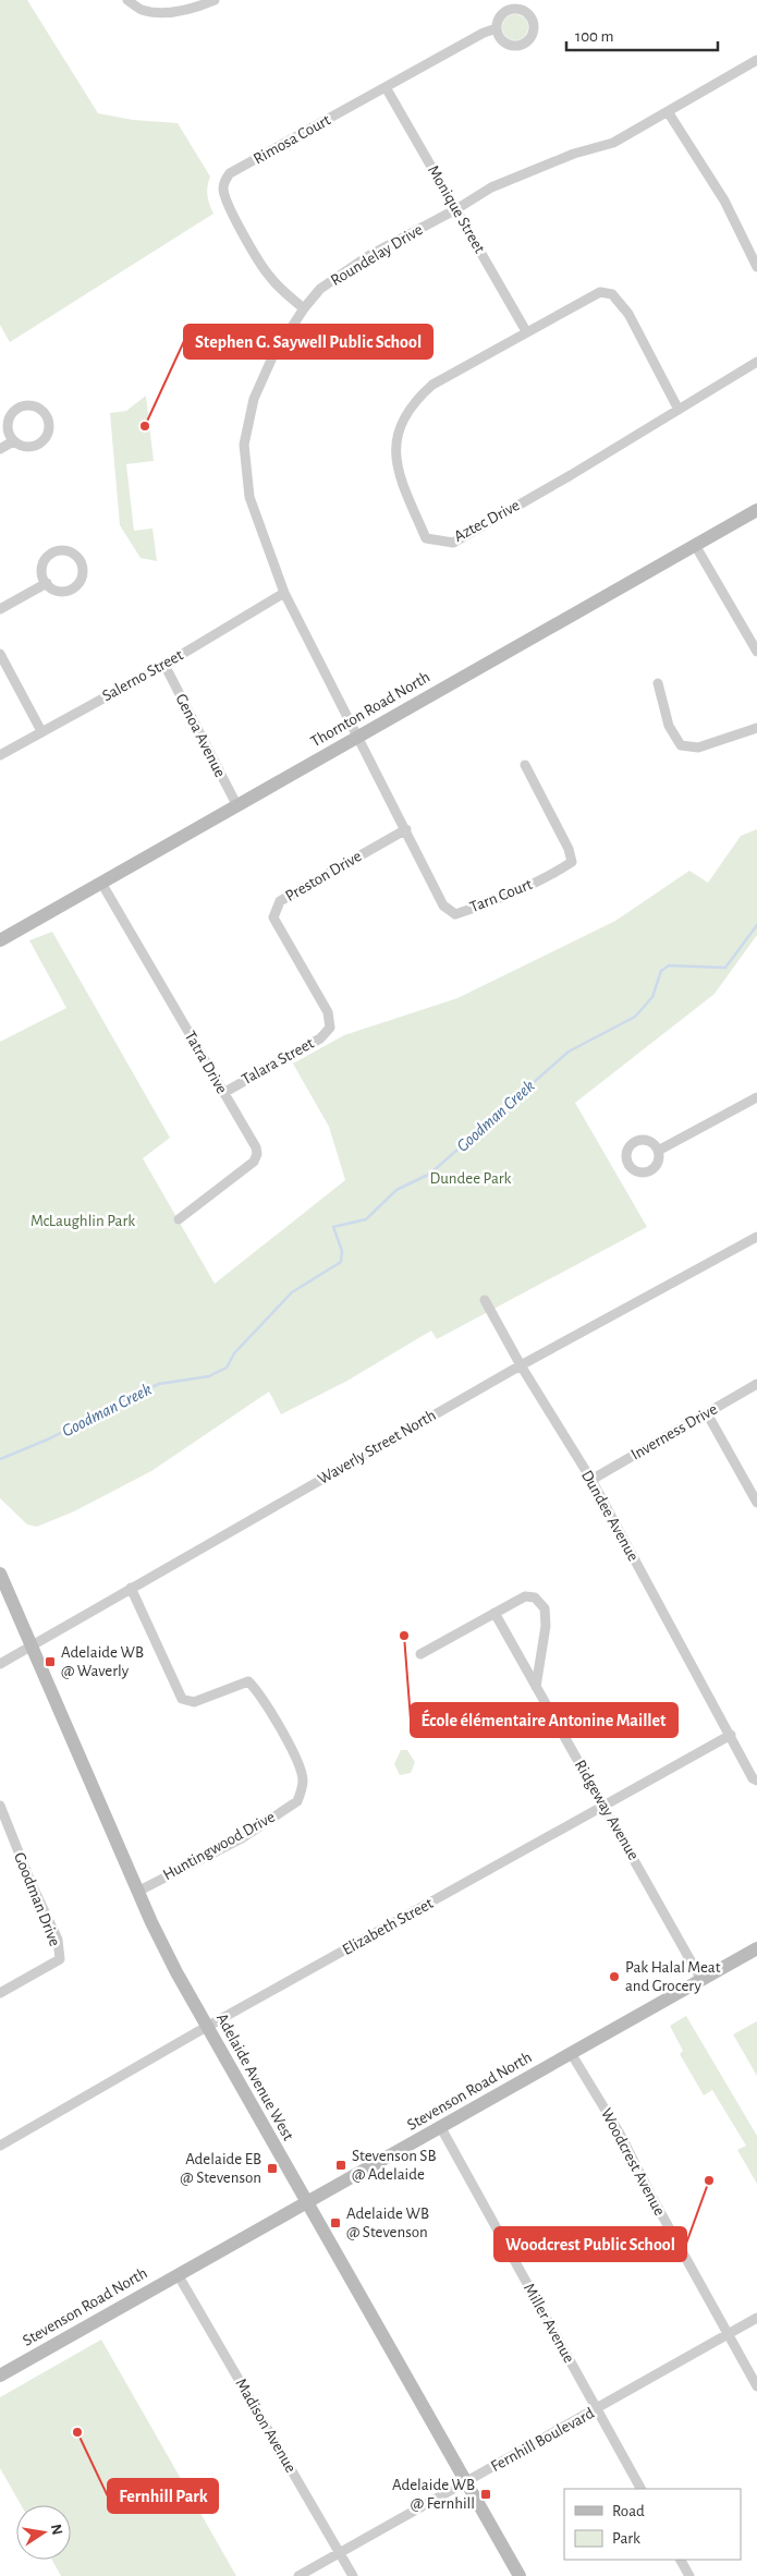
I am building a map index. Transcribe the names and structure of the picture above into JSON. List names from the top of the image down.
{
  "streets": {
    "main road": ["Thornton Road North", "Adelaide Avenue West", "Stevenson Road North"],
    "street": [
      "Rimosa Court",
      "Monique Street",
      "Roundelay Drive",
      "Aztec Drive",
      "Salerno Street",
      "Genoa Avenue",
      "Preston Drive",
      "Tarn Court",
      "Talara Street",
      "Tatra Drive",
      "Inverness Drive",
      "Waverly Street North",
      "Dundee Avenue",
      "Ridgeway Avenue",
      "Huntingwood Drive",
      "Goodman Drive",
      "Elizabeth Street",
      "Woodcrest Avenue",
      "Miller Avenue",
      "Madison Avenue",
      "Fernhill Boulevard"
    ]
  },
  "crossings": [
    ["Rimosa Court", "Monique Street"],
    ["Rimosa Court", "Roundelay Drive"],
    ["Monique Street", "Roundelay Drive"],
    ["Monique Street", "Aztec Drive"],
    ["Roundelay Drive", "Salerno Street"],
    ["Roundelay Drive", "Thornton Road North"],
    ["Roundelay Drive", "Tarn Court"],
    ["Salerno Street", "Genoa Avenue"],
    ["Thornton Road North", "Genoa Avenue"],
    ["Thornton Road North", "Tarn Court"],
    ["Thornton Road North", "Tatra Drive"],
    ["Preston Drive", "Tarn Court"],
    ["Preston Drive", "Talara Street"],
    ["Talara Street", "Tatra Drive"],
    ["Inverness Drive", "Dundee Avenue"],
    ["Waverly Street North", "Dundee Avenue"],
    ["Waverly Street North", "Huntingwood Drive"],
    ["Waverly Street North", "Adelaide Avenue West"],
    ["Dundee Avenue", "Elizabeth Street"],
    ["Ridgeway Avenue", "Elizabeth Street"],
    ["Ridgeway Avenue", "Stevenson Road North"],
    ["Huntingwood Drive", "Adelaide Avenue West"],
    ["Elizabeth Street", "Adelaide Avenue West"],
    ["Adelaide Avenue West", "Stevenson Road North"],
    ["Adelaide Avenue West", "Fernhill Boulevard"],
    ["Stevenson Road North", "Woodcrest Avenue"],
    ["Stevenson Road North", "Miller Avenue"],
    ["Stevenson Road North", "Madison Avenue"],
    ["Woodcrest Avenue", "Fernhill Boulevard"],
    ["Miller Avenue", "Fernhill Boulevard"],
    ["Madison Avenue", "Fernhill Boulevard"]
  ],
  "water": ["Goodman Creek"],
  "parks": ["Dundee Park", "McLaughlin Park"],
  "places": {
    "other": [
      "Stephen G. Saywell Public School",
      "École élémentaire Antonine Maillet",
      "Pak Halal Meat and Grocery",
      "Woodcrest Public School",
      "Fernhill Park"
    ],
    "transit": [
      "Adelaide WB @ Waverly",
      "Stevenson SB @ Adelaide",
      "Adelaide EB @ Stevenson",
      "Adelaide WB @ Stevenson",
      "Adelaide WB @ Fernhill"
    ]
  },
  "legend": ["Road", "Park"],
  "scale_bar": "100 m",
  "north": "right"
}
